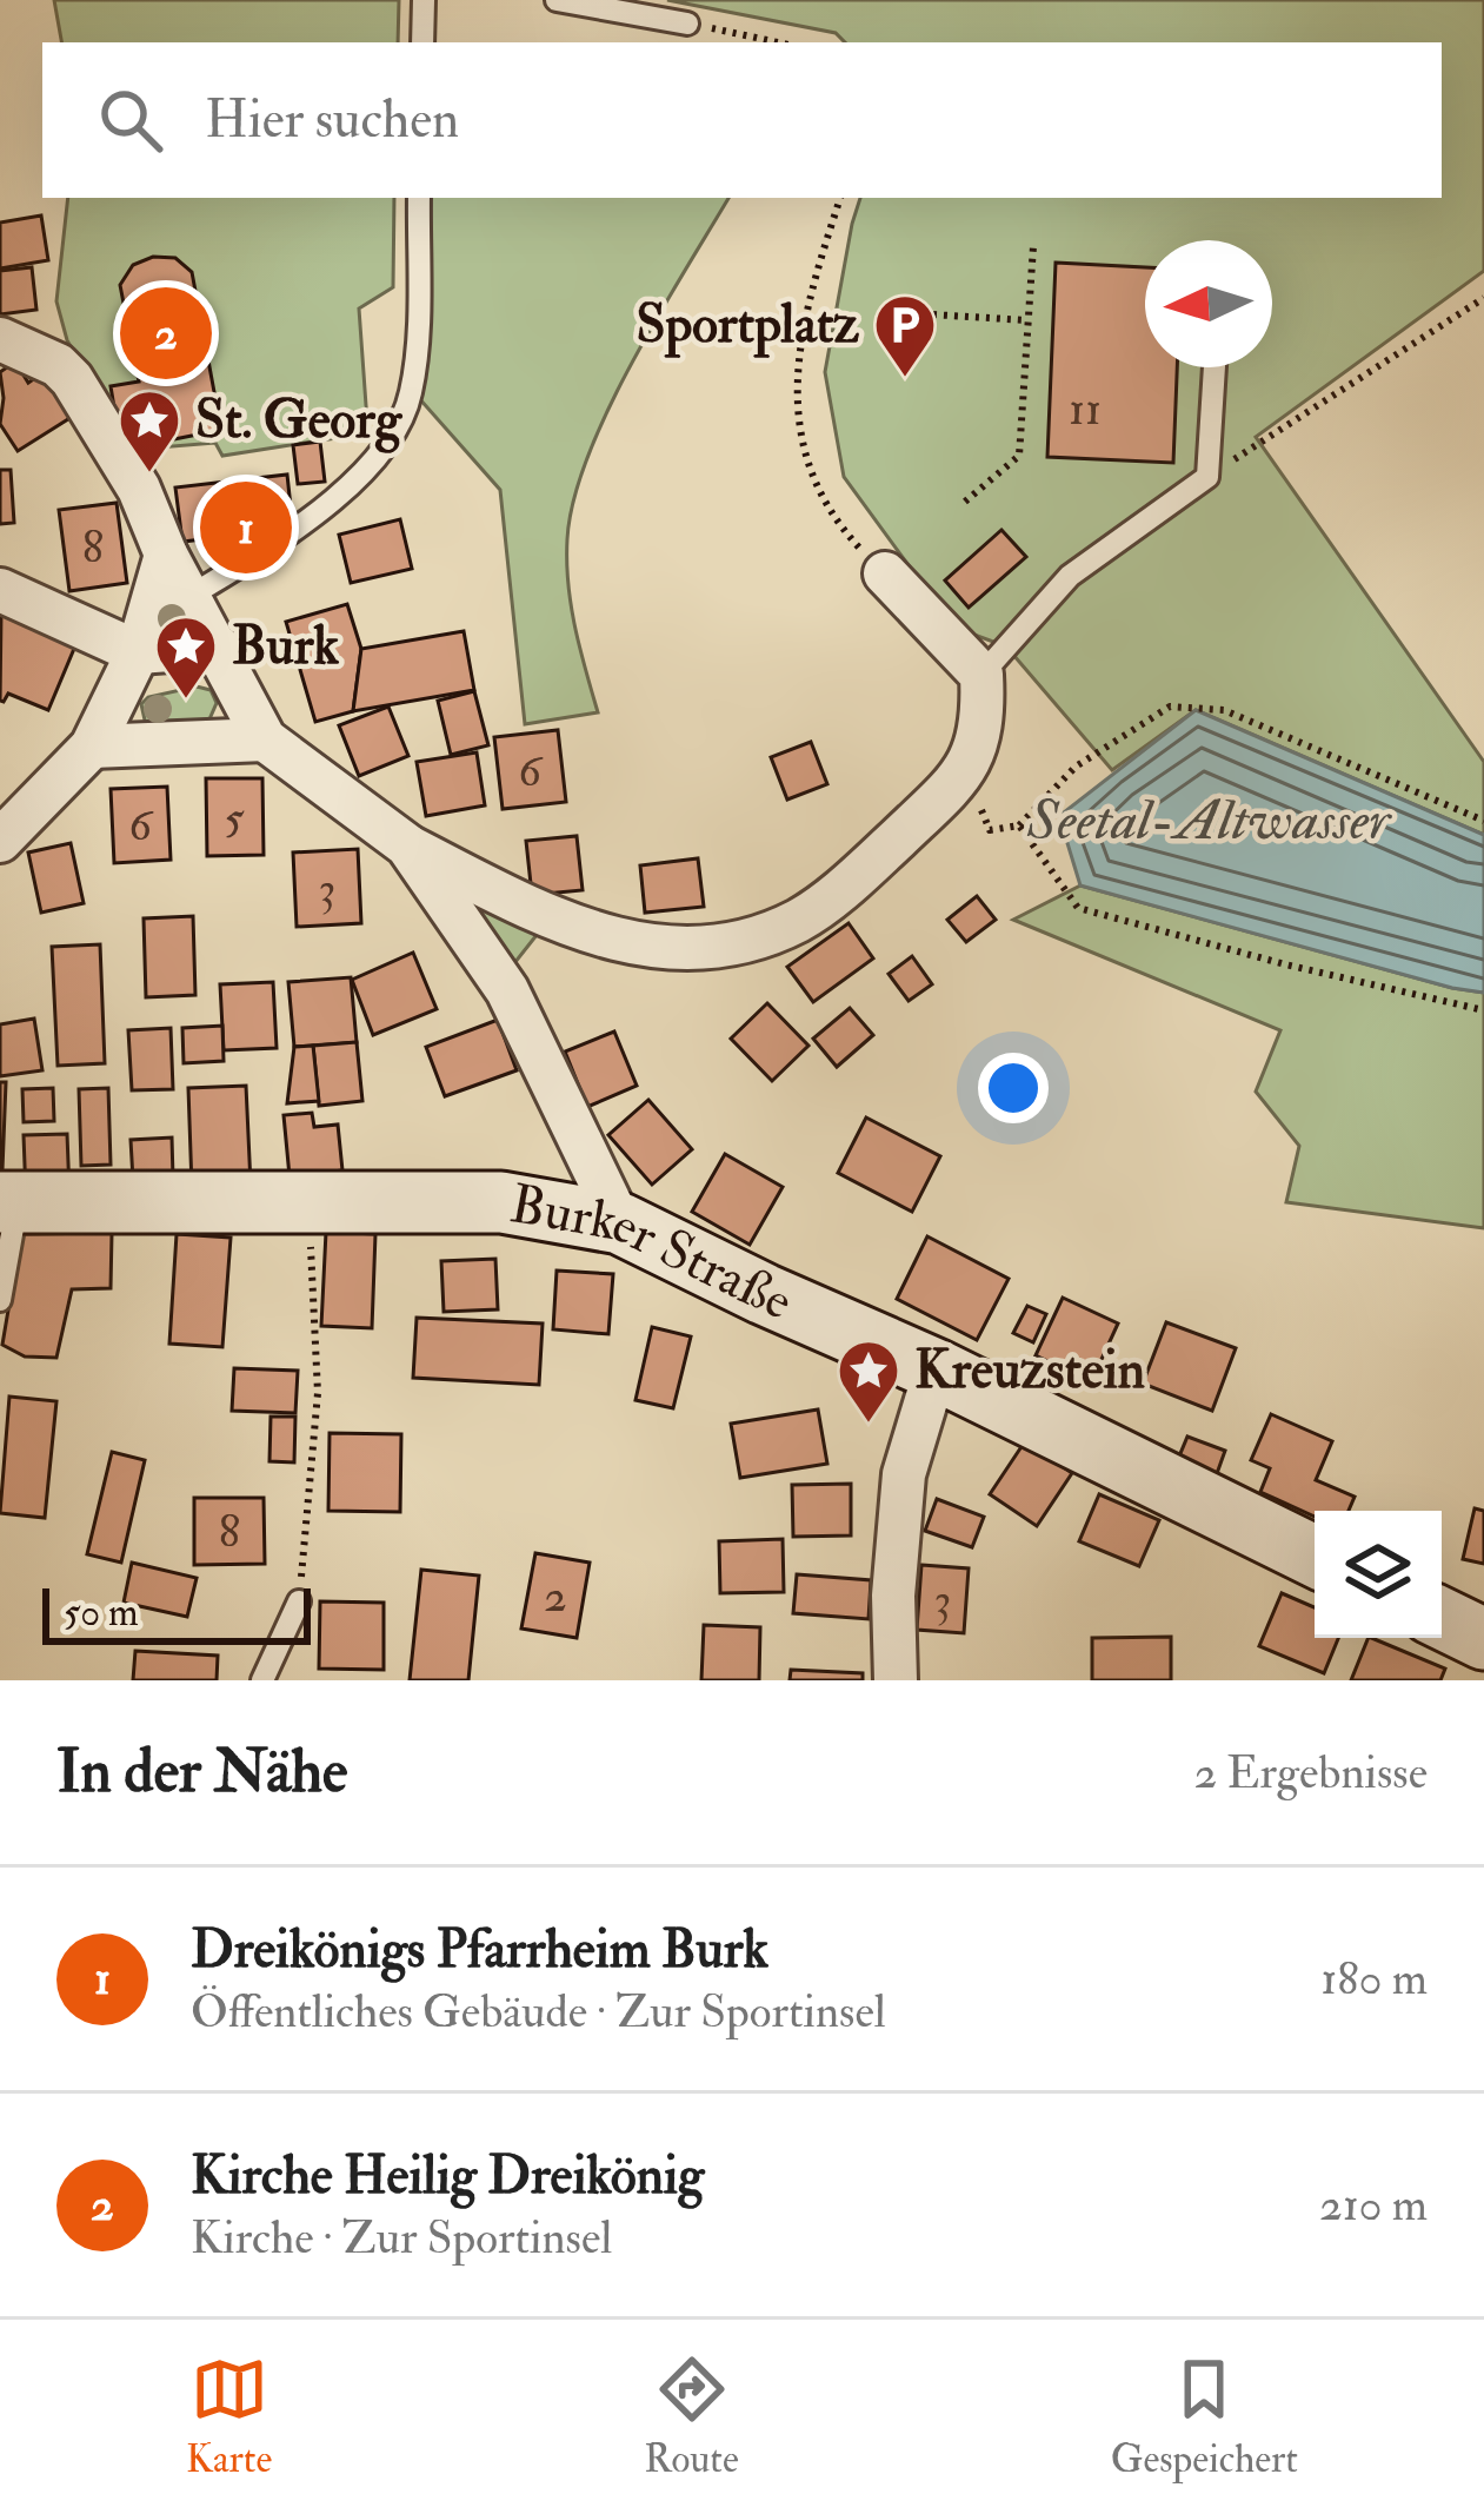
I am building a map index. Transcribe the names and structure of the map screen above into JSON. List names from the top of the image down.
{
  "streets": {
    "main road": ["Burker Straße"]
  },
  "water": ["Seetal-Altwasser"],
  "places": {
    "parking": ["Sportplatz"],
    "place": ["St. Georg", "Burk", "Kreuzstein"]
  },
  "house_numbers": [
    "11",
    "8",
    "6",
    "5",
    "6",
    "3",
    "8",
    "2",
    "3"
  ],
  "scale_bar": "50 m",
  "north": "left",
  "page": {
    "search": "Hier suchen",
    "pins": ["2", "1"],
    "scale": "50 m",
    "heading": ["In der Nähe", "2 Ergebnisse"],
    "list": [
      {
        "mark": "1",
        "name": "Dreikönigs Pfarrheim Burk",
        "note": "Öffentliches Gebäude · Zur Sportinsel",
        "value": "180 m"
      },
      {
        "mark": "2",
        "name": "Kirche Heilig Dreikönig",
        "note": "Kirche · Zur Sportinsel",
        "value": "210 m"
      }
    ],
    "nav": ["Karte", "Route", "Gespeichert"]
  }
}
